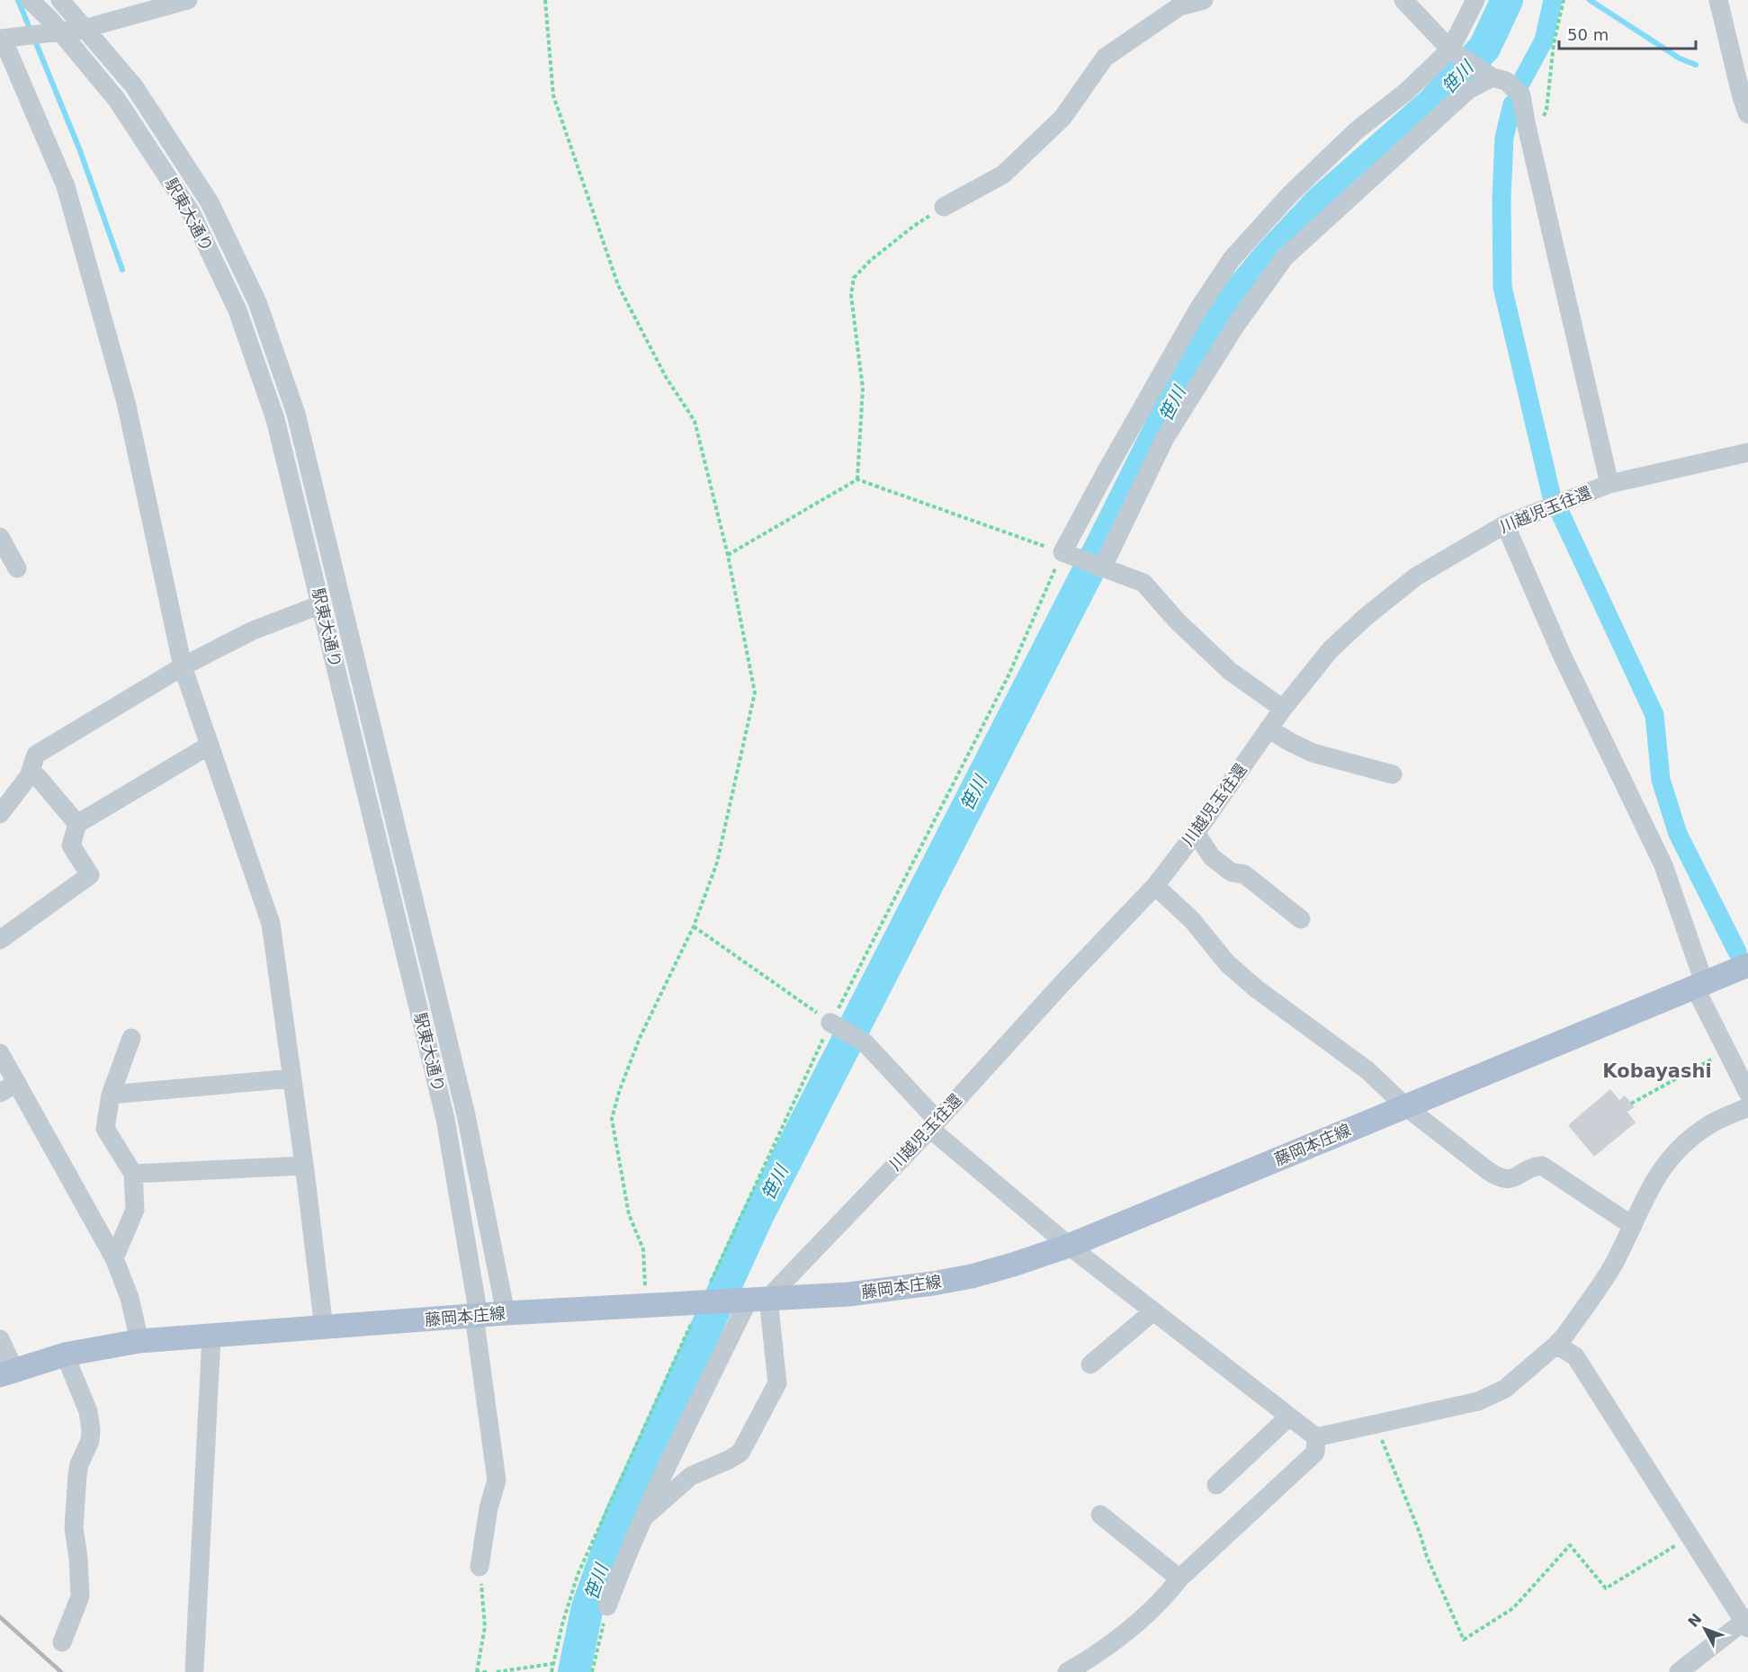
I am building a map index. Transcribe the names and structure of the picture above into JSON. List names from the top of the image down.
{
  "streets": {
    "main road": ["藤岡本庄線"],
    "street": ["駅東大通り", "川越児玉往還"]
  },
  "crossings": [
    ["駅東大通り", "藤岡本庄線"],
    ["川越児玉往還", "藤岡本庄線"]
  ],
  "districts": ["Kobayashi"],
  "water": ["笹川"],
  "scale_bar": "50 m",
  "north": "top left"
}
